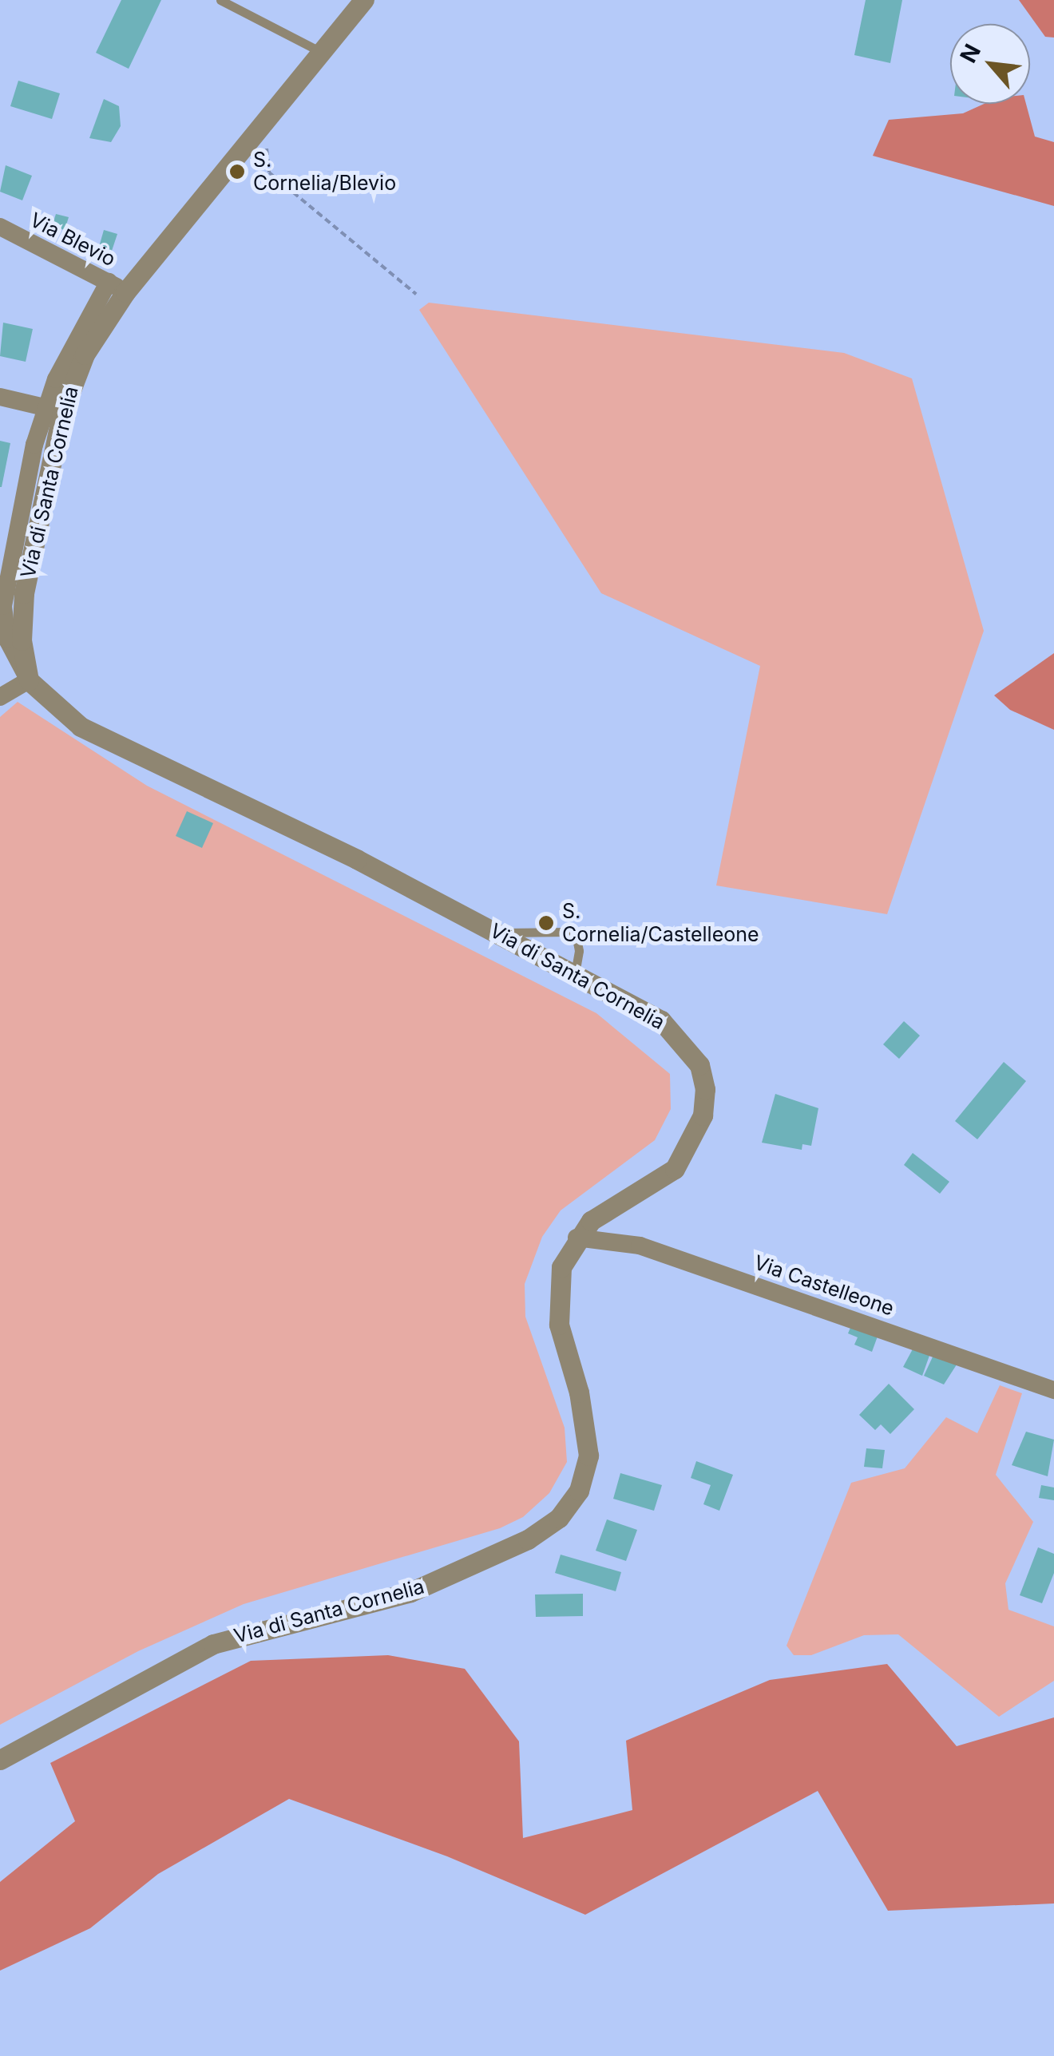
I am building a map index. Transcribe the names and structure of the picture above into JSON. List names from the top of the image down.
{
  "streets": {
    "street": ["Via Blevio", "Via di Santa Cornelia", "Via Castelleone"]
  },
  "crossings": [
    ["Via Blevio", "Via di Santa Cornelia"],
    ["Via di Santa Cornelia", "Via Castelleone"]
  ],
  "places": ["S. Cornelia/Blevio", "S. Cornelia/Castelleone"],
  "north": "top left"
}
